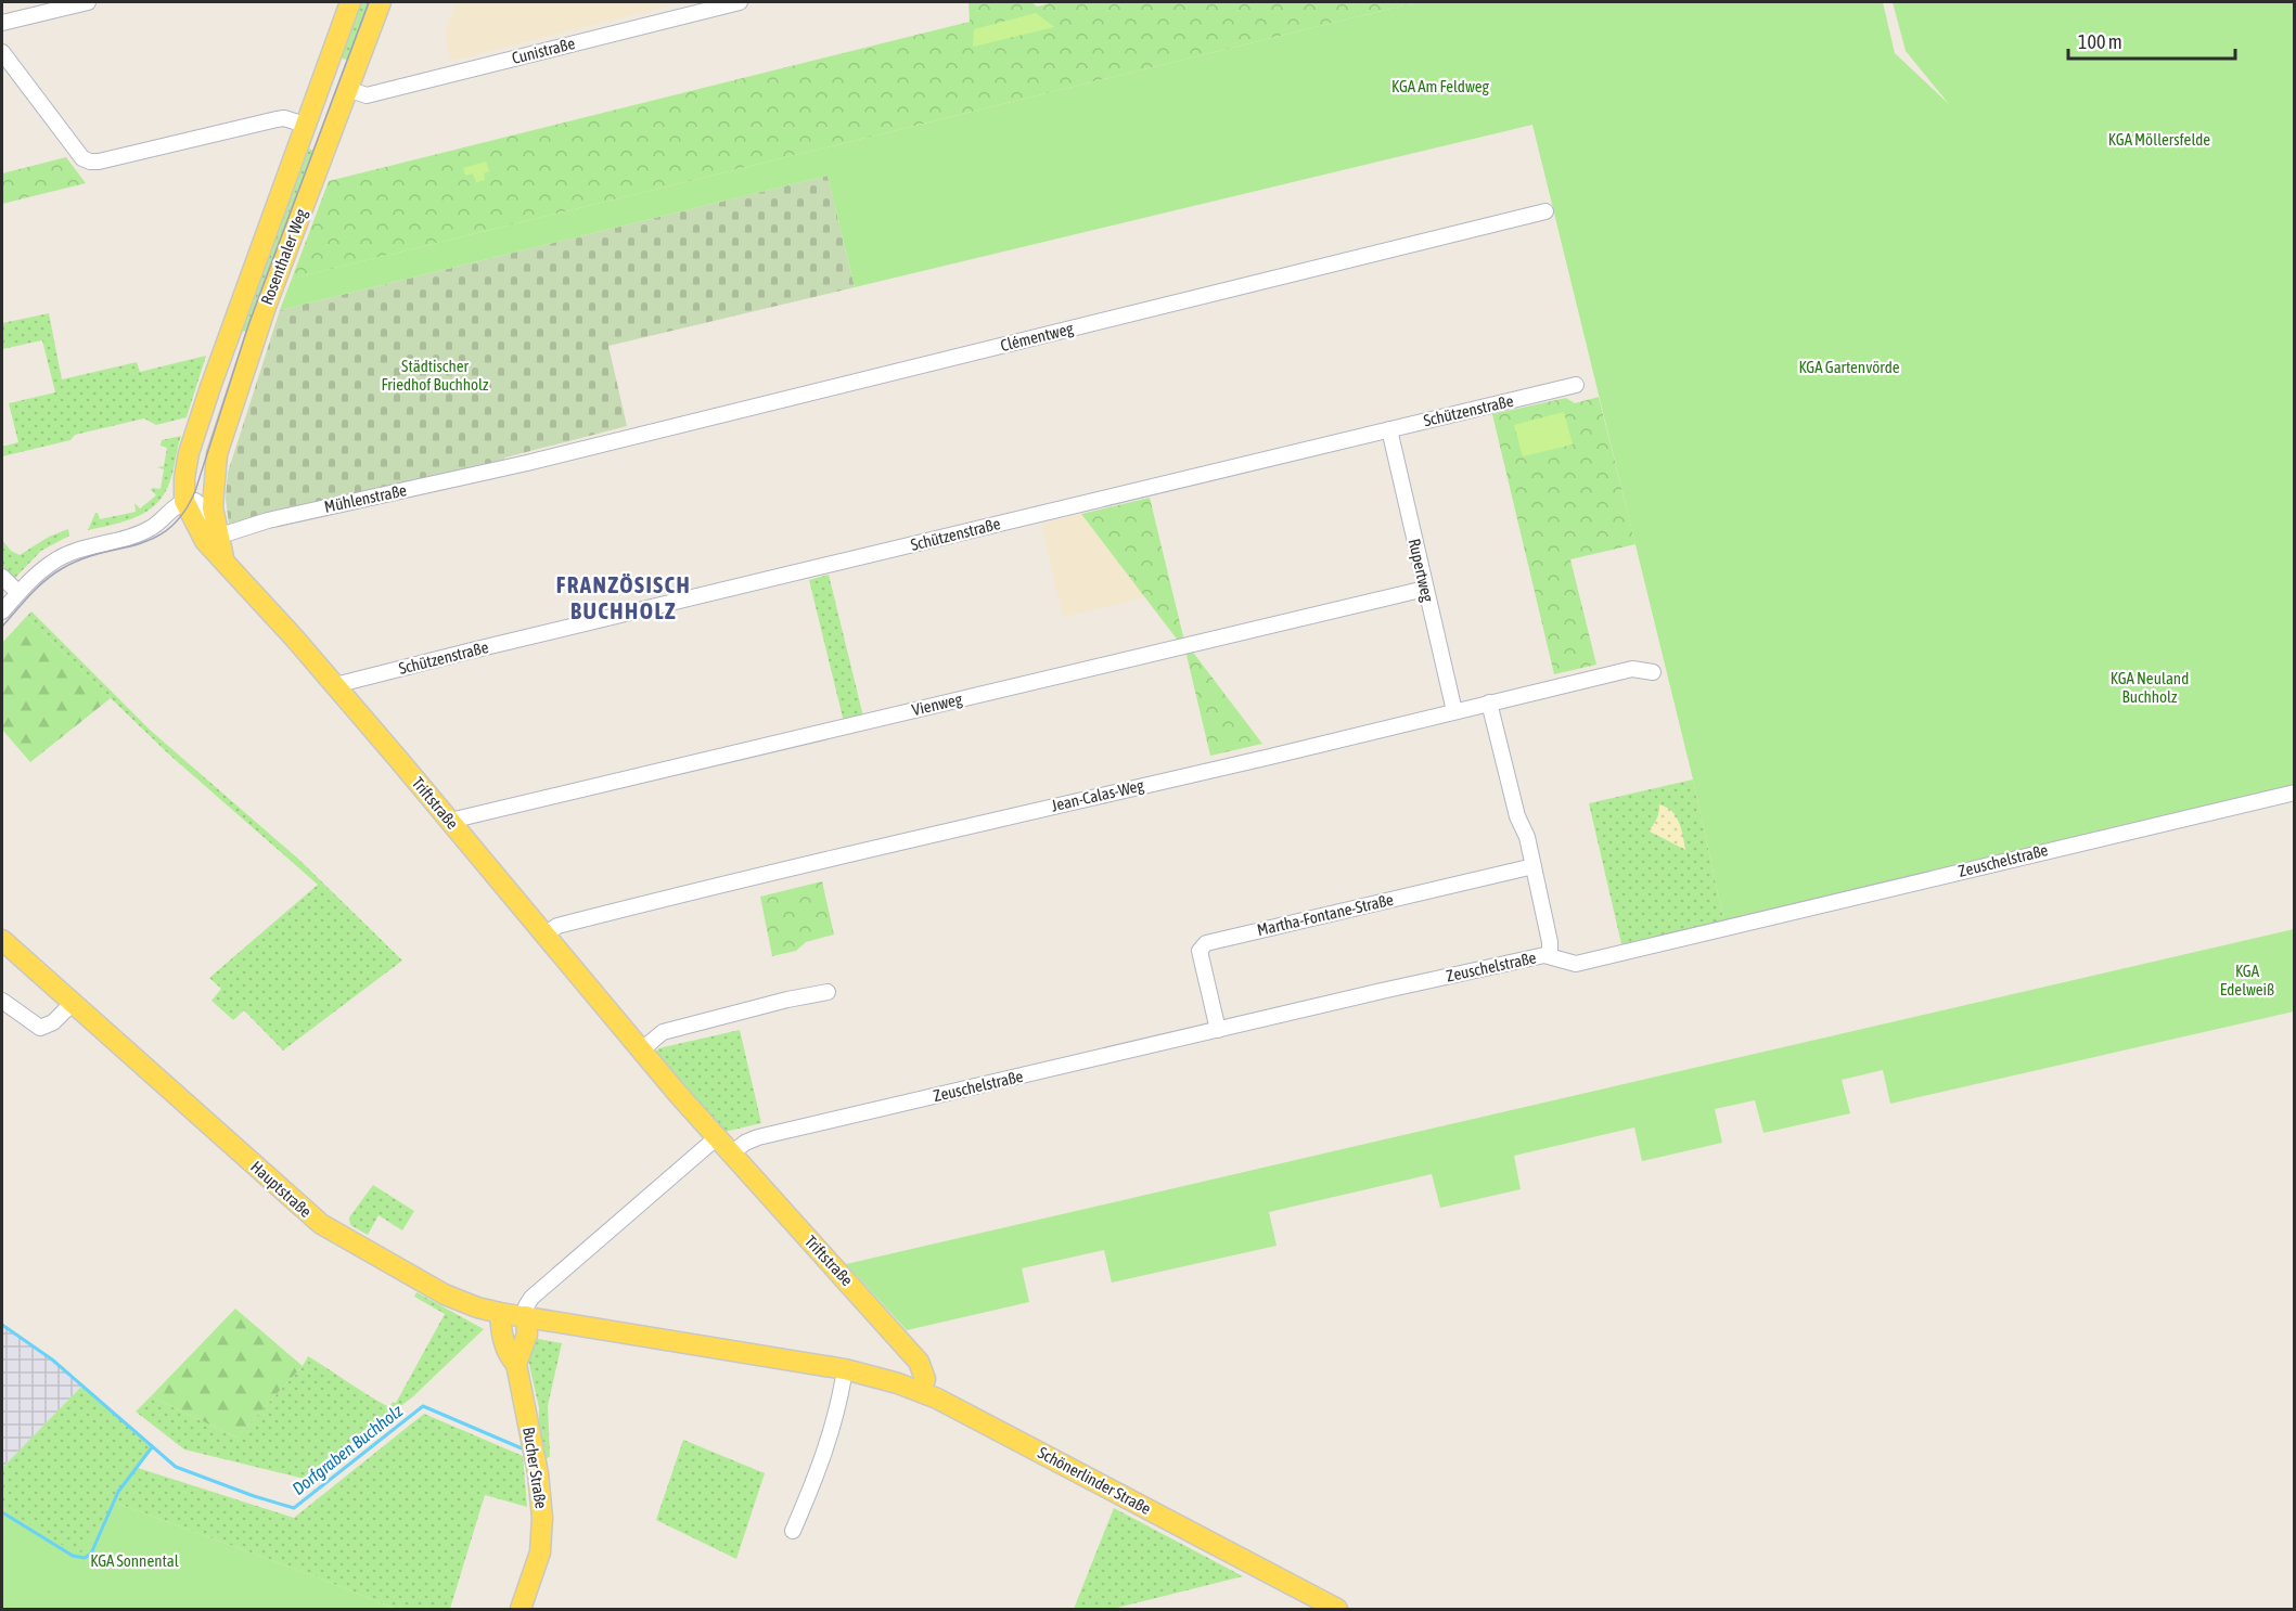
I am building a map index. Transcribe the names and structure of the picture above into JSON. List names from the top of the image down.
{
  "streets": {
    "main road": [
      "Rosenthaler Weg",
      "Triftstraße",
      "Hauptstraße",
      "Bucher Straße",
      "Schönerlinder Straße"
    ],
    "street": [
      "Cunistraße",
      "Clémentweg",
      "Schützenstraße",
      "Mühlenstraße",
      "Rupertweg",
      "Vienweg",
      "Jean-Calas-Weg",
      "Zeuschelstraße",
      "Martha-Fontane-Straße"
    ]
  },
  "crossings": [
    ["Cunistraße", "Rosenthaler Weg"],
    ["Rosenthaler Weg", "Mühlenstraße"],
    ["Rosenthaler Weg", "Triftstraße"],
    ["Clémentweg", "Mühlenstraße"],
    ["Schützenstraße", "Rupertweg"],
    ["Schützenstraße", "Triftstraße"],
    ["Mühlenstraße", "Triftstraße"],
    ["Rupertweg", "Vienweg"],
    ["Rupertweg", "Jean-Calas-Weg"],
    ["Vienweg", "Triftstraße"],
    ["Jean-Calas-Weg", "Triftstraße"],
    ["Triftstraße", "Zeuschelstraße"],
    ["Triftstraße", "Schönerlinder Straße"],
    ["Zeuschelstraße", "Martha-Fontane-Straße"],
    ["Hauptstraße", "Bucher Straße"],
    ["Hauptstraße", "Schönerlinder Straße"]
  ],
  "districts": ["FRANZÖSISCH BUCHHOLZ"],
  "water": ["Dorfgraben Buchholz"],
  "parks": [
    "KGA Am Feldweg",
    "KGA Möllersfelde",
    "Städtischer Friedhof Buchholz",
    "KGA Gartenvörde",
    "KGA Neuland Buchholz",
    "KGA Edelweiß",
    "KGA Sonnental"
  ],
  "scale_bar": "100 m"
}
